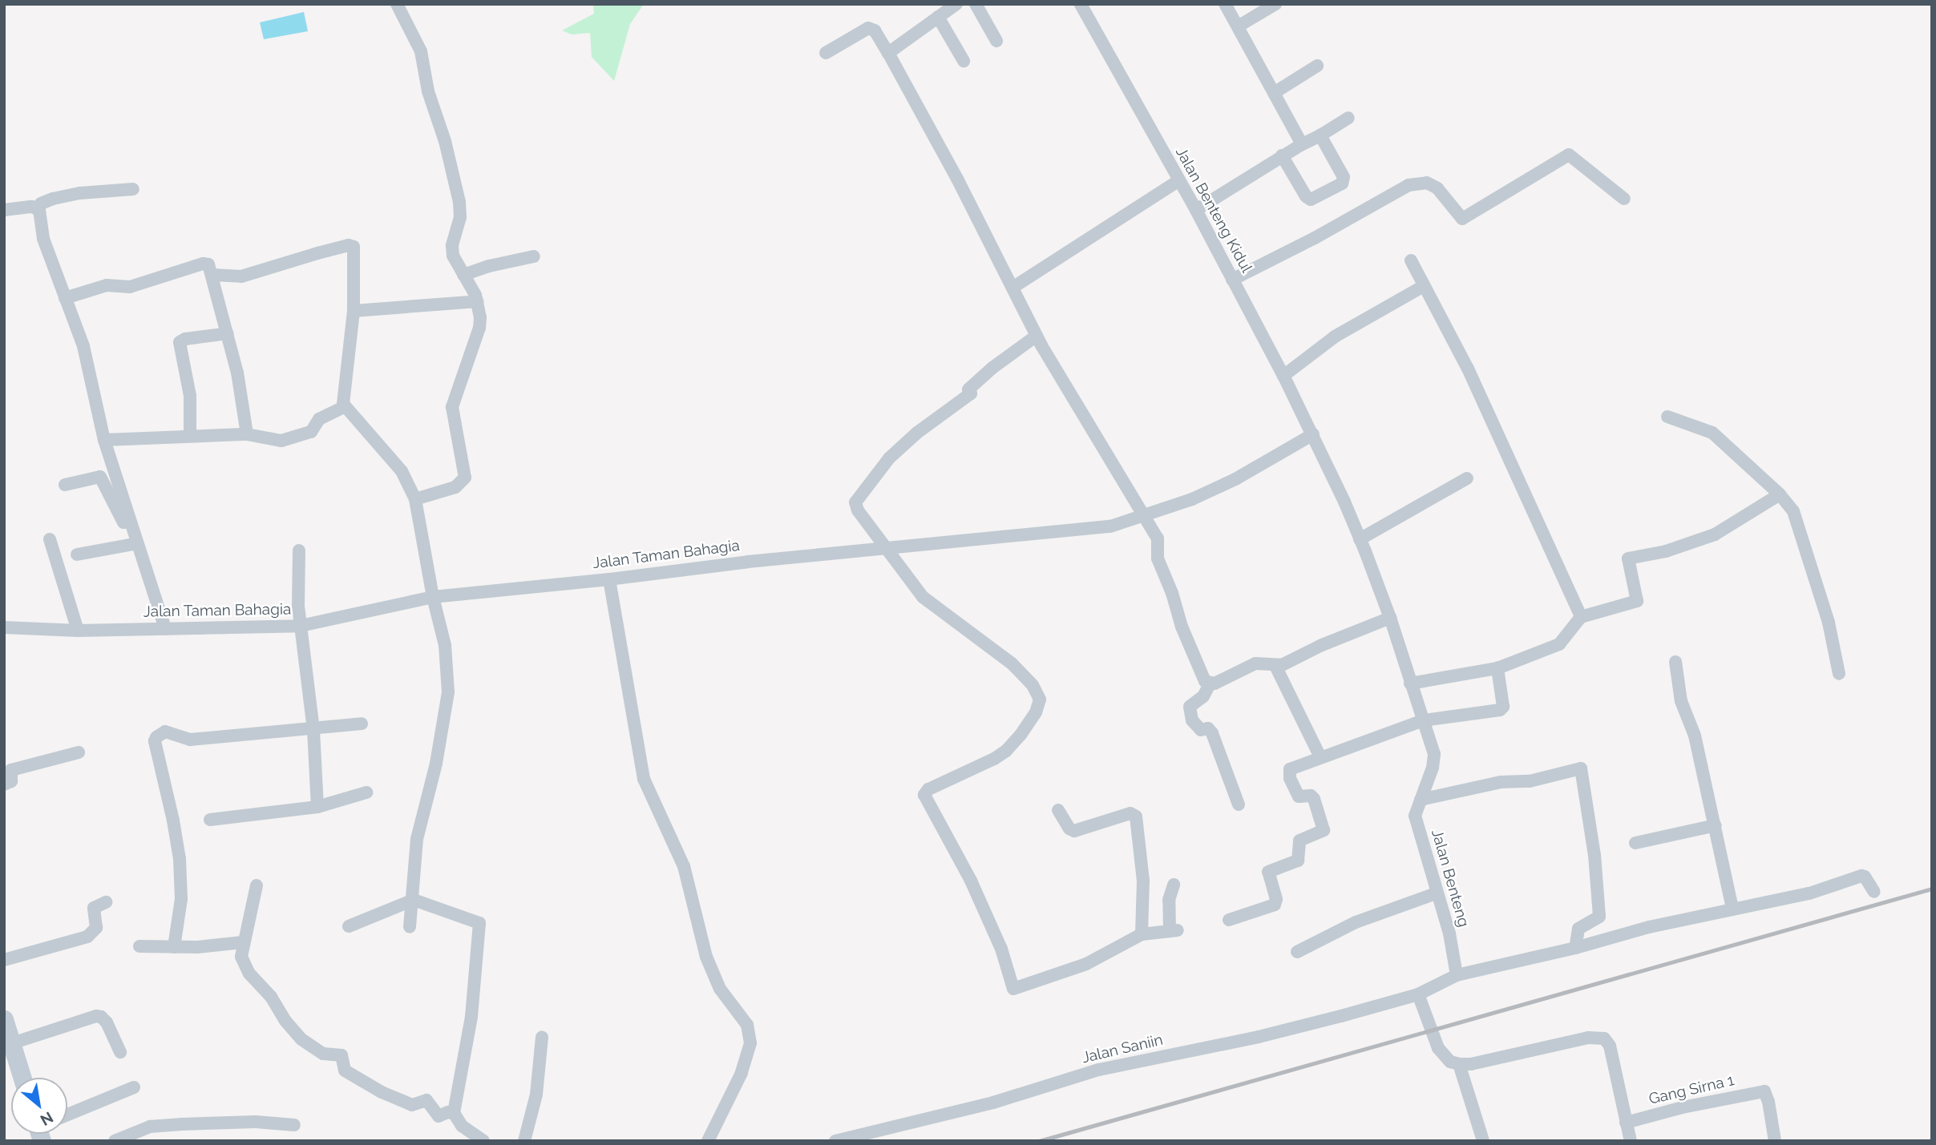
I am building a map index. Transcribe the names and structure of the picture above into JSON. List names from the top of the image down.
{
  "streets": {
    "street": [
      "Jalan Benteng Kidul",
      "Jalan Taman Bahagia",
      "Jalan Benteng",
      "Jalan Saniin",
      "Gang Sirna 1"
    ]
  },
  "crossings": [
    ["Jalan Benteng Kidul", "Jalan Taman Bahagia"],
    ["Jalan Benteng Kidul", "Jalan Benteng"],
    ["Jalan Taman Bahagia", "Jalan Benteng"]
  ],
  "north": "bottom right"
}
